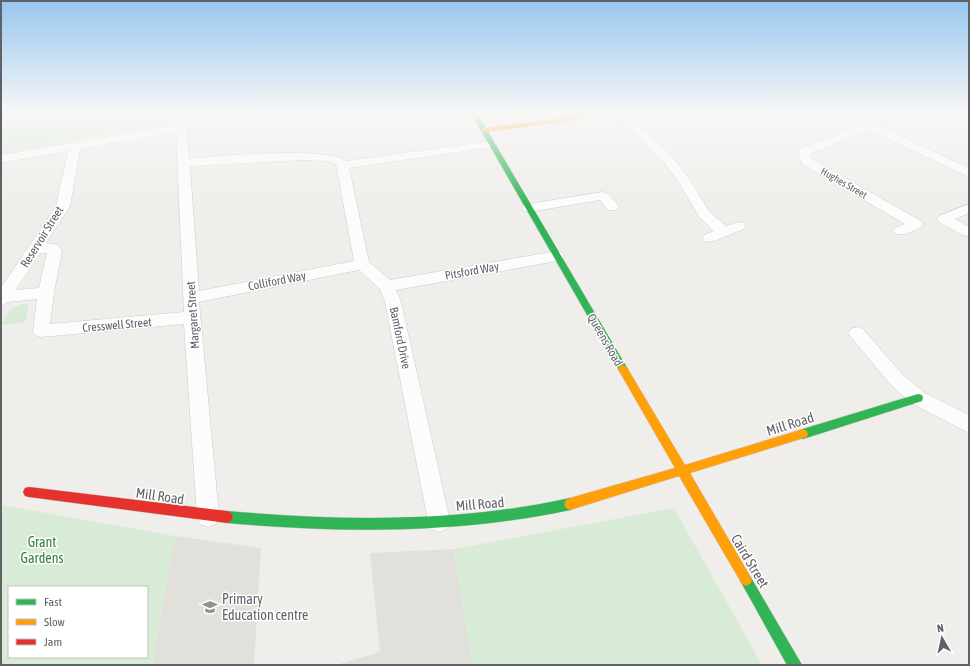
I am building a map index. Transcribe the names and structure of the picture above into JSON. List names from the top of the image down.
{
  "streets": {
    "street": [
      "Hughes Street",
      "Reservoir Street",
      "Pitsford Way",
      "Colliford Way",
      "Margaret Street",
      "Cresswell Street",
      "Bamford Drive",
      "Queens Road",
      "Mill Road",
      "Caird Street"
    ]
  },
  "crossings": [
    ["Pitsford Way", "Bamford Drive"],
    ["Pitsford Way", "Queens Road"],
    ["Colliford Way", "Margaret Street"],
    ["Margaret Street", "Cresswell Street"],
    ["Margaret Street", "Mill Road"],
    ["Bamford Drive", "Mill Road"],
    ["Queens Road", "Mill Road"],
    ["Queens Road", "Caird Street"],
    ["Mill Road", "Caird Street"]
  ],
  "parks": ["Grant Gardens"],
  "places": {
    "school or university": ["Primary Education centre"]
  },
  "legend": ["Fast", "Slow", "Jam"],
  "north": "top"
}
